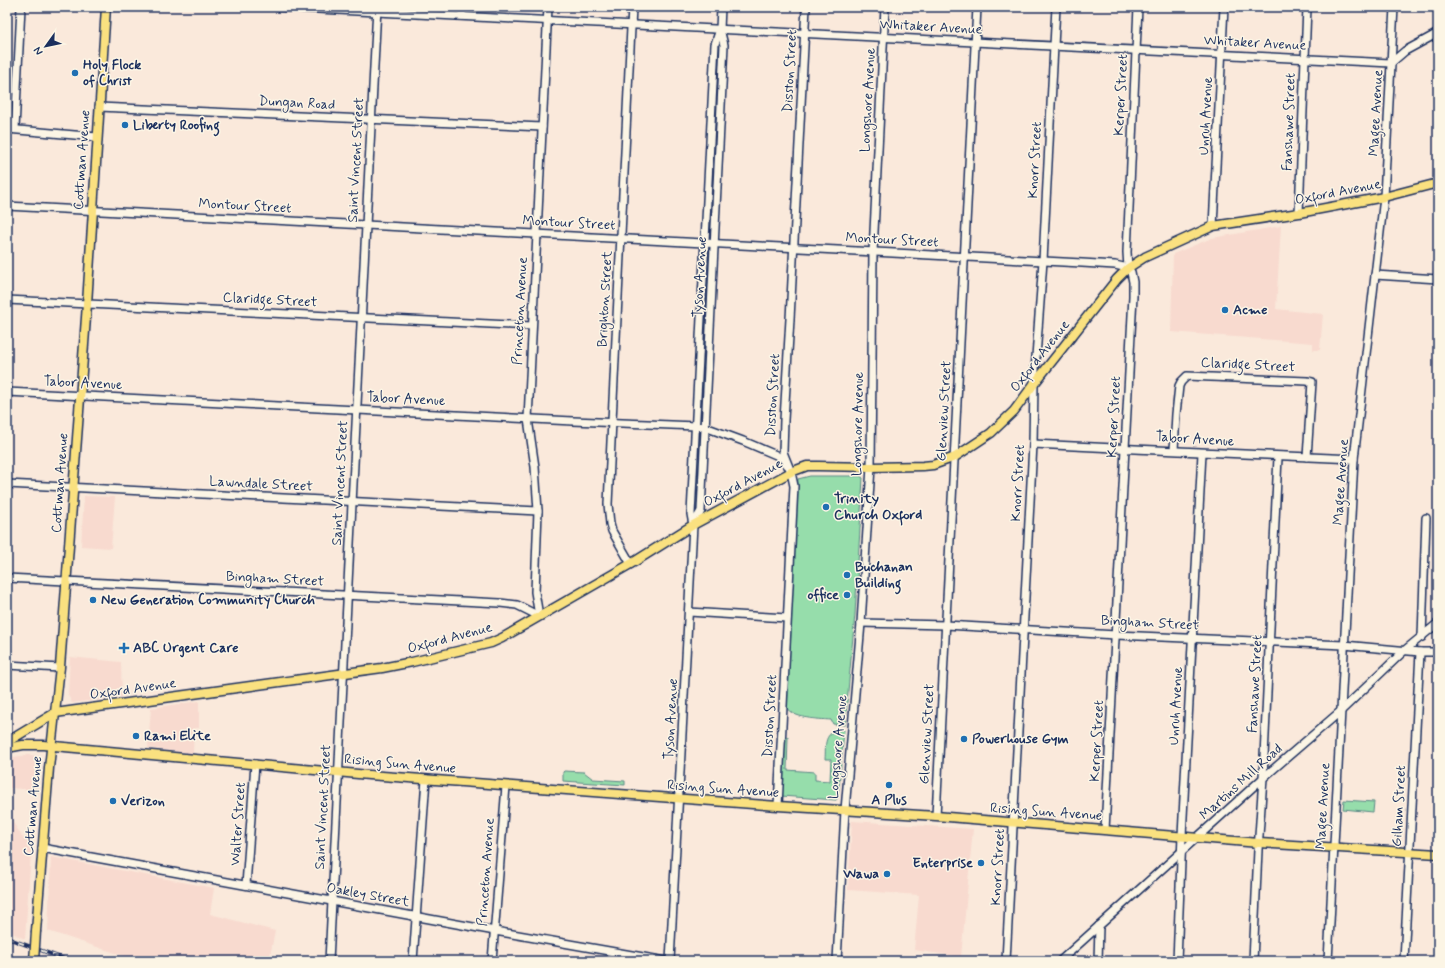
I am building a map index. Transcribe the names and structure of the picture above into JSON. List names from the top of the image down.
{
  "streets": {
    "main road": ["Cottman Avenue", "Oxford Avenue", "Rising Sun Avenue"],
    "street": [
      "Whitaker Avenue",
      "Disston Street",
      "Kerper Street",
      "Longshore Avenue",
      "Dungan Road",
      "Magee Avenue",
      "Unruh Avenue",
      "Fanshawe Street",
      "Saint Vincent Street",
      "Knorr Street",
      "Montour Street",
      "Tyson Avenue",
      "Brighton Street",
      "Claridge Street",
      "Princeton Avenue",
      "Tabor Avenue",
      "Glenview Street",
      "Lawndale Street",
      "Bingham Street",
      "Martins Mill Road",
      "Gilham Street",
      "Walter Street",
      "Oakley Street"
    ]
  },
  "crossings": [
    ["Whitaker Avenue", "Disston Street"],
    ["Whitaker Avenue", "Kerper Street"],
    ["Whitaker Avenue", "Longshore Avenue"],
    ["Whitaker Avenue", "Magee Avenue"],
    ["Whitaker Avenue", "Unruh Avenue"],
    ["Whitaker Avenue", "Fanshawe Street"],
    ["Whitaker Avenue", "Saint Vincent Street"],
    ["Whitaker Avenue", "Knorr Street"],
    ["Whitaker Avenue", "Tyson Avenue"],
    ["Whitaker Avenue", "Brighton Street"],
    ["Whitaker Avenue", "Princeton Avenue"],
    ["Whitaker Avenue", "Glenview Street"],
    ["Disston Street", "Oxford Avenue"],
    ["Disston Street", "Montour Street"],
    ["Disston Street", "Tabor Avenue"],
    ["Disston Street", "Rising Sun Avenue"],
    ["Kerper Street", "Oxford Avenue"],
    ["Kerper Street", "Montour Street"],
    ["Kerper Street", "Tabor Avenue"],
    ["Kerper Street", "Bingham Street"],
    ["Kerper Street", "Rising Sun Avenue"],
    ["Longshore Avenue", "Oxford Avenue"],
    ["Longshore Avenue", "Montour Street"],
    ["Longshore Avenue", "Bingham Street"],
    ["Longshore Avenue", "Rising Sun Avenue"],
    ["Dungan Road", "Cottman Avenue"],
    ["Dungan Road", "Saint Vincent Street"],
    ["Dungan Road", "Princeton Avenue"],
    ["Magee Avenue", "Oxford Avenue"],
    ["Magee Avenue", "Tabor Avenue"],
    ["Magee Avenue", "Bingham Street"],
    ["Magee Avenue", "Rising Sun Avenue"],
    ["Magee Avenue", "Martins Mill Road"],
    ["Unruh Avenue", "Oxford Avenue"],
    ["Unruh Avenue", "Tabor Avenue"],
    ["Unruh Avenue", "Bingham Street"],
    ["Unruh Avenue", "Rising Sun Avenue"],
    ["Unruh Avenue", "Martins Mill Road"],
    ["Fanshawe Street", "Oxford Avenue"],
    ["Fanshawe Street", "Tabor Avenue"],
    ["Fanshawe Street", "Bingham Street"],
    ["Fanshawe Street", "Rising Sun Avenue"],
    ["Fanshawe Street", "Martins Mill Road"],
    ["Cottman Avenue", "Oxford Avenue"],
    ["Cottman Avenue", "Montour Street"],
    ["Cottman Avenue", "Claridge Street"],
    ["Cottman Avenue", "Tabor Avenue"],
    ["Cottman Avenue", "Lawndale Street"],
    ["Cottman Avenue", "Bingham Street"],
    ["Cottman Avenue", "Rising Sun Avenue"],
    ["Cottman Avenue", "Oakley Street"],
    ["Saint Vincent Street", "Oxford Avenue"],
    ["Saint Vincent Street", "Montour Street"],
    ["Saint Vincent Street", "Claridge Street"],
    ["Saint Vincent Street", "Tabor Avenue"],
    ["Saint Vincent Street", "Lawndale Street"],
    ["Saint Vincent Street", "Bingham Street"],
    ["Saint Vincent Street", "Rising Sun Avenue"],
    ["Saint Vincent Street", "Oakley Street"],
    ["Knorr Street", "Oxford Avenue"],
    ["Knorr Street", "Montour Street"],
    ["Knorr Street", "Tabor Avenue"],
    ["Knorr Street", "Bingham Street"],
    ["Knorr Street", "Rising Sun Avenue"],
    ["Oxford Avenue", "Montour Street"],
    ["Oxford Avenue", "Tyson Avenue"],
    ["Oxford Avenue", "Brighton Street"],
    ["Oxford Avenue", "Princeton Avenue"],
    ["Oxford Avenue", "Tabor Avenue"],
    ["Oxford Avenue", "Glenview Street"],
    ["Oxford Avenue", "Bingham Street"],
    ["Montour Street", "Tyson Avenue"],
    ["Montour Street", "Brighton Street"],
    ["Montour Street", "Princeton Avenue"],
    ["Montour Street", "Glenview Street"],
    ["Tyson Avenue", "Tabor Avenue"],
    ["Tyson Avenue", "Rising Sun Avenue"],
    ["Brighton Street", "Tabor Avenue"],
    ["Claridge Street", "Princeton Avenue"],
    ["Claridge Street", "Tabor Avenue"],
    ["Princeton Avenue", "Tabor Avenue"],
    ["Princeton Avenue", "Lawndale Street"],
    ["Princeton Avenue", "Bingham Street"],
    ["Princeton Avenue", "Rising Sun Avenue"],
    ["Princeton Avenue", "Oakley Street"],
    ["Glenview Street", "Bingham Street"],
    ["Glenview Street", "Rising Sun Avenue"],
    ["Bingham Street", "Martins Mill Road"],
    ["Bingham Street", "Gilham Street"],
    ["Rising Sun Avenue", "Martins Mill Road"],
    ["Rising Sun Avenue", "Gilham Street"],
    ["Rising Sun Avenue", "Walter Street"],
    ["Walter Street", "Oakley Street"]
  ],
  "places": {
    "other": [
      "Holy Flock of Christ",
      "Liberty Roofing",
      "Acme",
      "Trinity Church Oxford",
      "Buchanan Building",
      "office",
      "New Generation Community Church",
      "Rami Elite",
      "Powerhouse Gym",
      "A Plus",
      "Verizon",
      "Enterprise",
      "Wawa"
    ],
    "health": ["ABC Urgent Care"]
  },
  "north": "bottom left"
}
